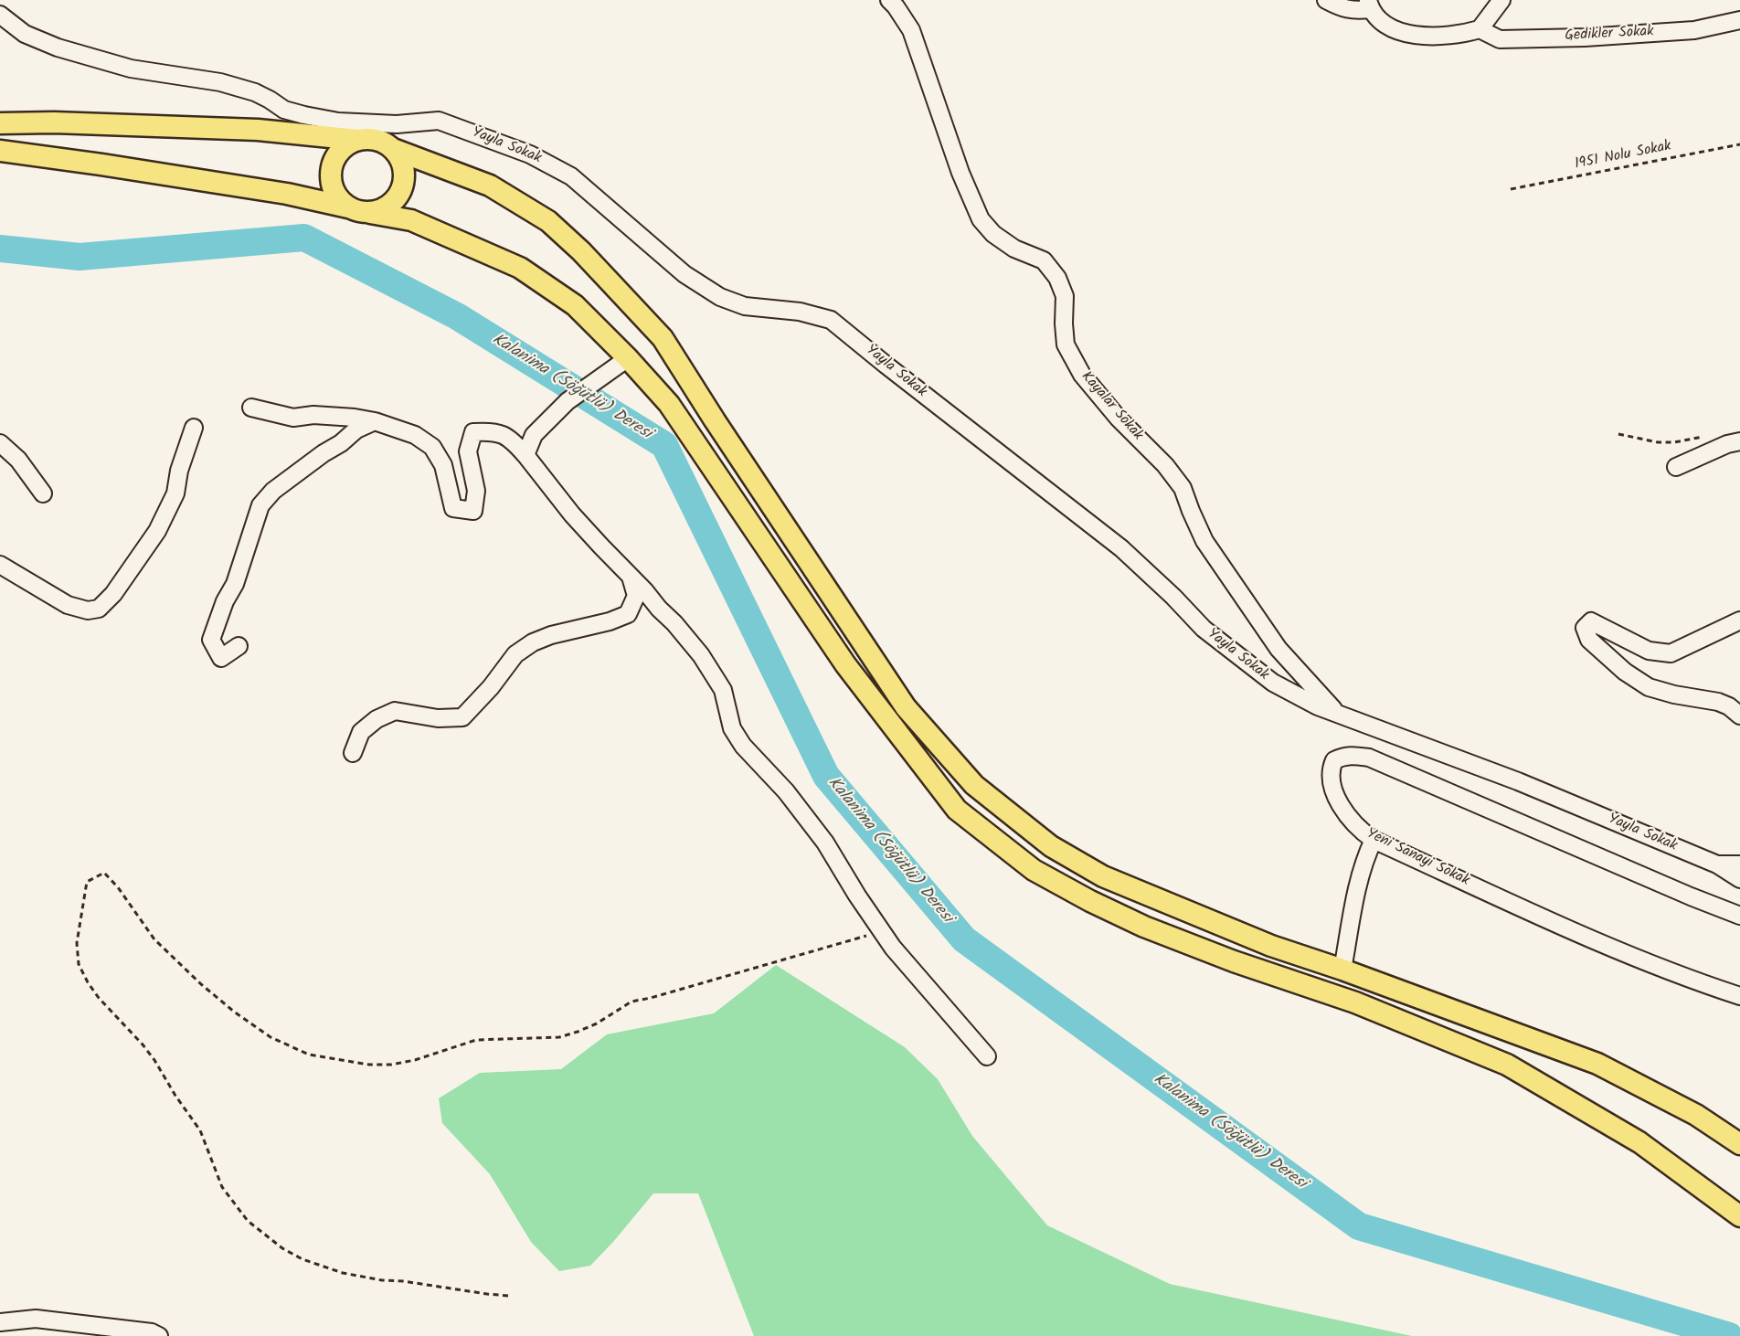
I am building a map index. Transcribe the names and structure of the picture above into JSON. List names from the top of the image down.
{
  "streets": {
    "street": [
      "Gedikler Sokak",
      "Yayla Sokak",
      "Kayalar Sokak",
      "Yeni Sanayi Sokak"
    ],
    "path": ["1951 Nolu Sokak"]
  },
  "crossings": [
    ["Yayla Sokak", "Kayalar Sokak"]
  ],
  "water": ["Kalanima (Söğütlü) Deresi"]
}
